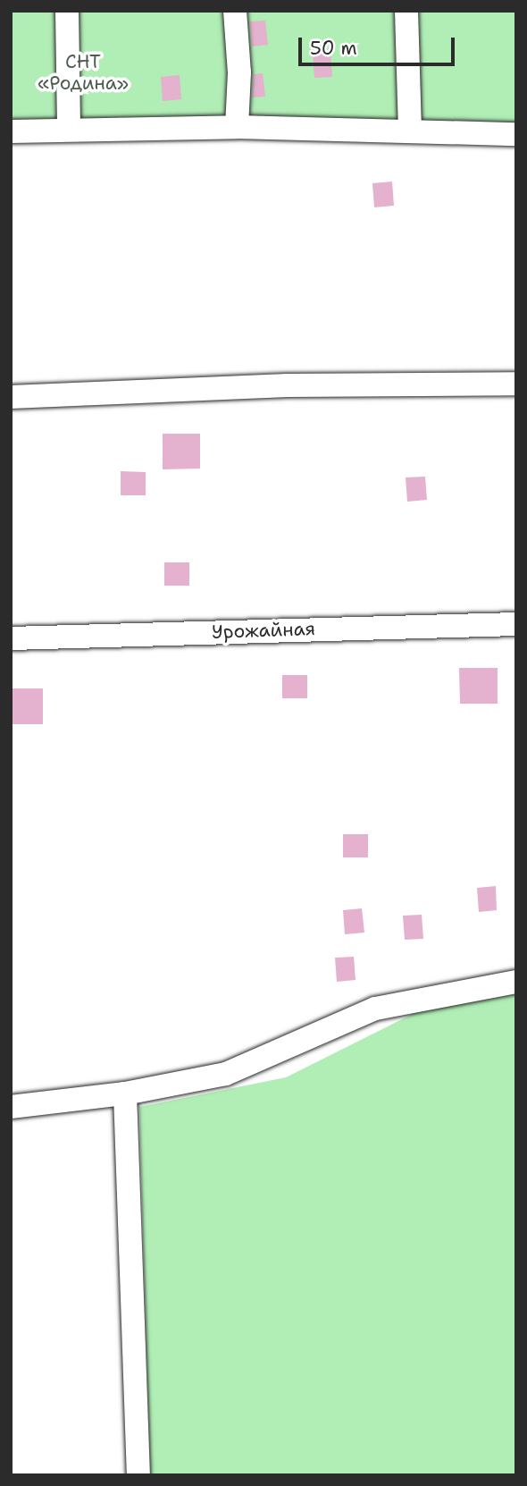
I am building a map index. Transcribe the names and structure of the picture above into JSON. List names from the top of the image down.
{
  "streets": {
    "street": ["Урожайная"]
  },
  "parks": ["СНТ «Родина»"],
  "scale_bar": "50 m"
}
